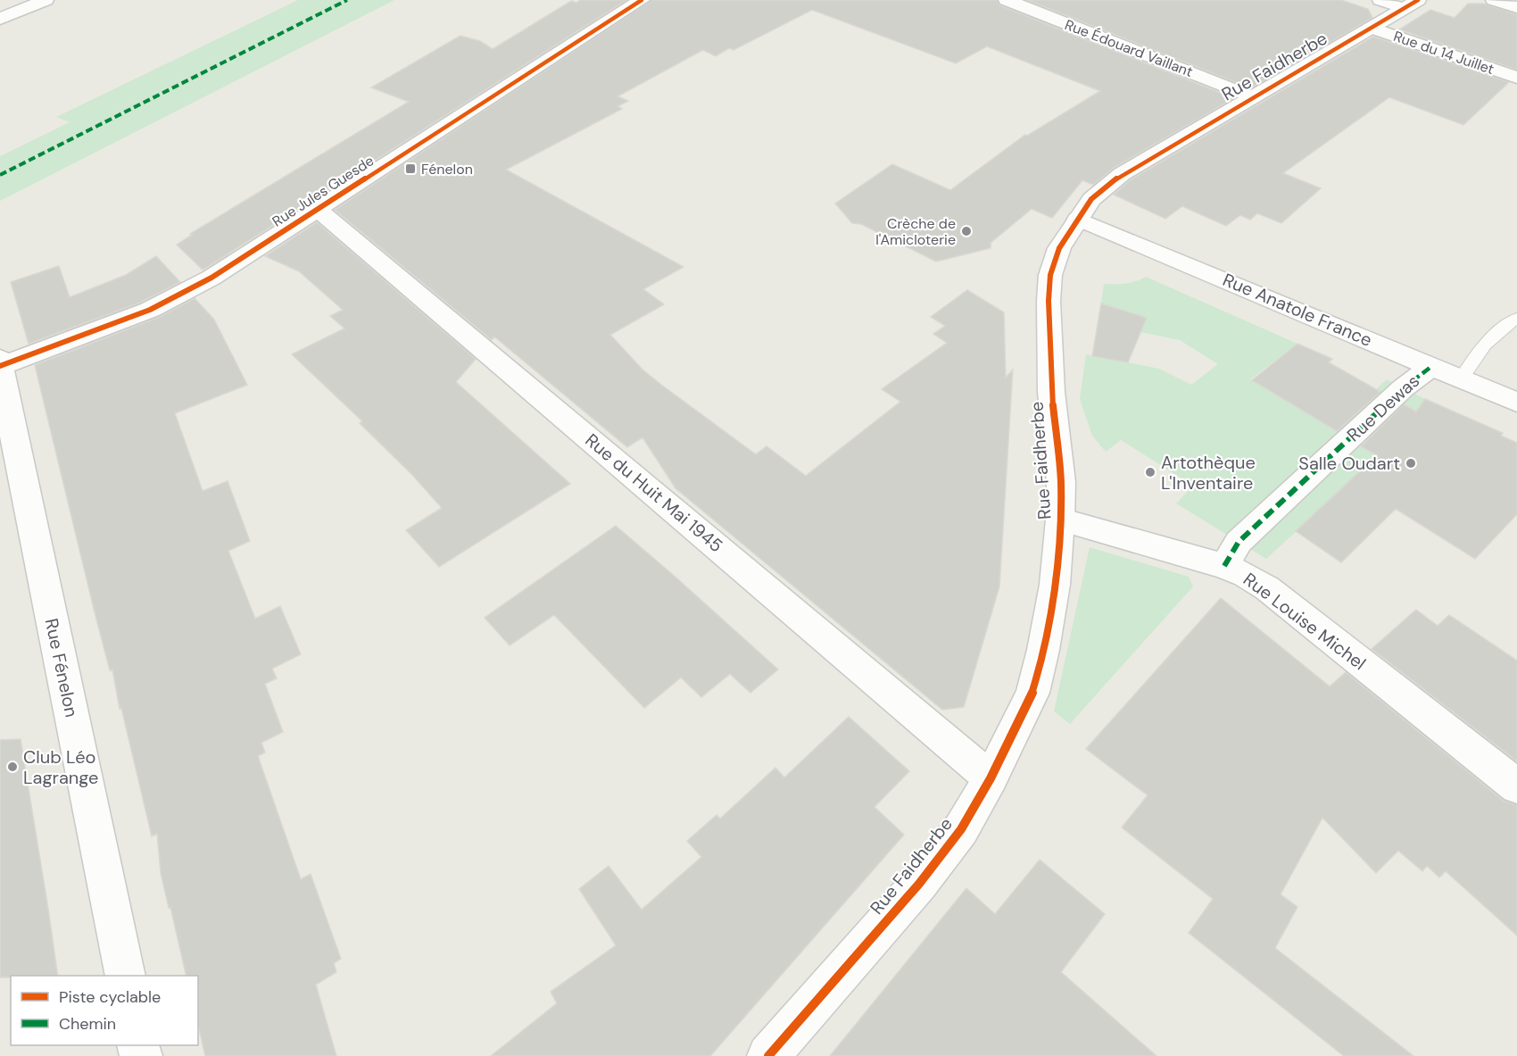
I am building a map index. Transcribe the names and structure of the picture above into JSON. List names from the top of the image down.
{
  "streets": {
    "street": [
      "Rue Édouard Vaillant",
      "Rue du 14 Juillet",
      "Rue Faidherbe",
      "Rue Jules Guesde",
      "Rue Anatole France",
      "Rue Dewas",
      "Rue du Huit Mai 1945",
      "Rue Louise Michel",
      "Rue Fénelon"
    ]
  },
  "crossings": [
    ["Rue Édouard Vaillant", "Rue Faidherbe"],
    ["Rue du 14 Juillet", "Rue Faidherbe"],
    ["Rue Faidherbe", "Rue Anatole France"],
    ["Rue Faidherbe", "Rue du Huit Mai 1945"],
    ["Rue Faidherbe", "Rue Louise Michel"],
    ["Rue Jules Guesde", "Rue du Huit Mai 1945"],
    ["Rue Jules Guesde", "Rue Fénelon"],
    ["Rue Anatole France", "Rue Dewas"],
    ["Rue Dewas", "Rue Louise Michel"]
  ],
  "places": {
    "transit": ["Fénelon"],
    "other": [
      "Crèche de l'Amicloterie",
      "Salle Oudart",
      "Artothèque L'Inventaire",
      "Club Léo Lagrange"
    ]
  },
  "legend": ["Piste cyclable", "Chemin"]
}
